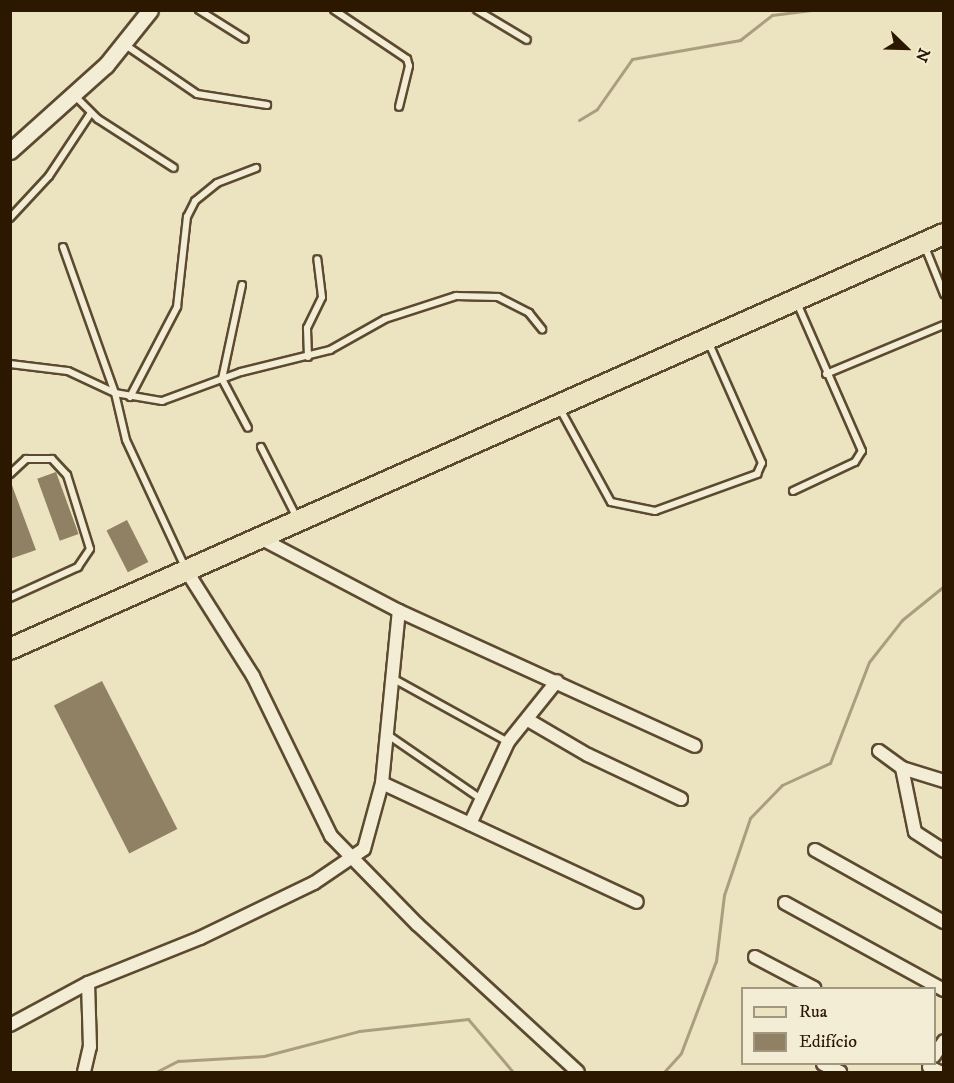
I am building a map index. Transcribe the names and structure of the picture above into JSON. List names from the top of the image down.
{
  "legend": ["Rua", "Edifício"],
  "north": "bottom right"
}
